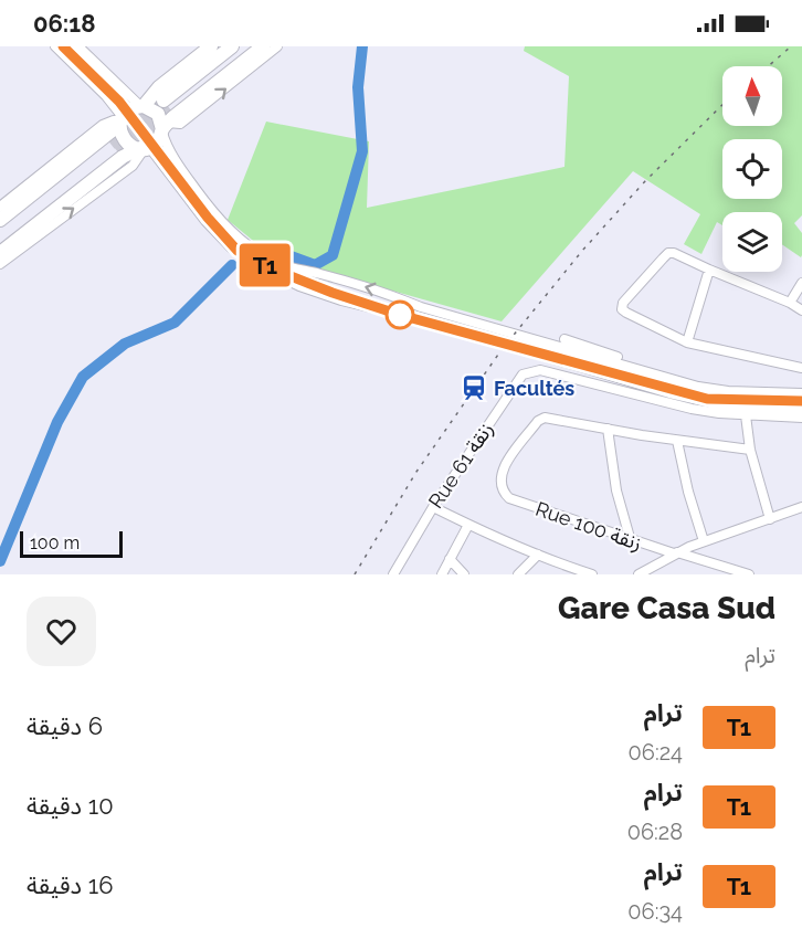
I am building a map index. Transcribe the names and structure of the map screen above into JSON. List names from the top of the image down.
{
  "streets": {
    "street": ["Rue 61 زنقة", "Rue 100 زنقة"]
  },
  "places": {
    "station": ["Facultés"]
  },
  "lines": ["tram line T1"],
  "scale_bar": "100 m",
  "north": "top",
  "page": {
    "status": "06:18",
    "on_map": "T1",
    "scale": "100 m",
    "heading": ["Gare Casa Sud", "ترام"],
    "list": [
      {
        "mark": "T1",
        "name": "ترام",
        "note": "06:24",
        "value": "6 دقيقة"
      },
      {
        "mark": "T1",
        "name": "ترام",
        "note": "06:28",
        "value": "10 دقيقة"
      },
      {
        "mark": "T1",
        "name": "ترام",
        "note": "06:34",
        "value": "16 دقيقة"
      }
    ]
  }
}
